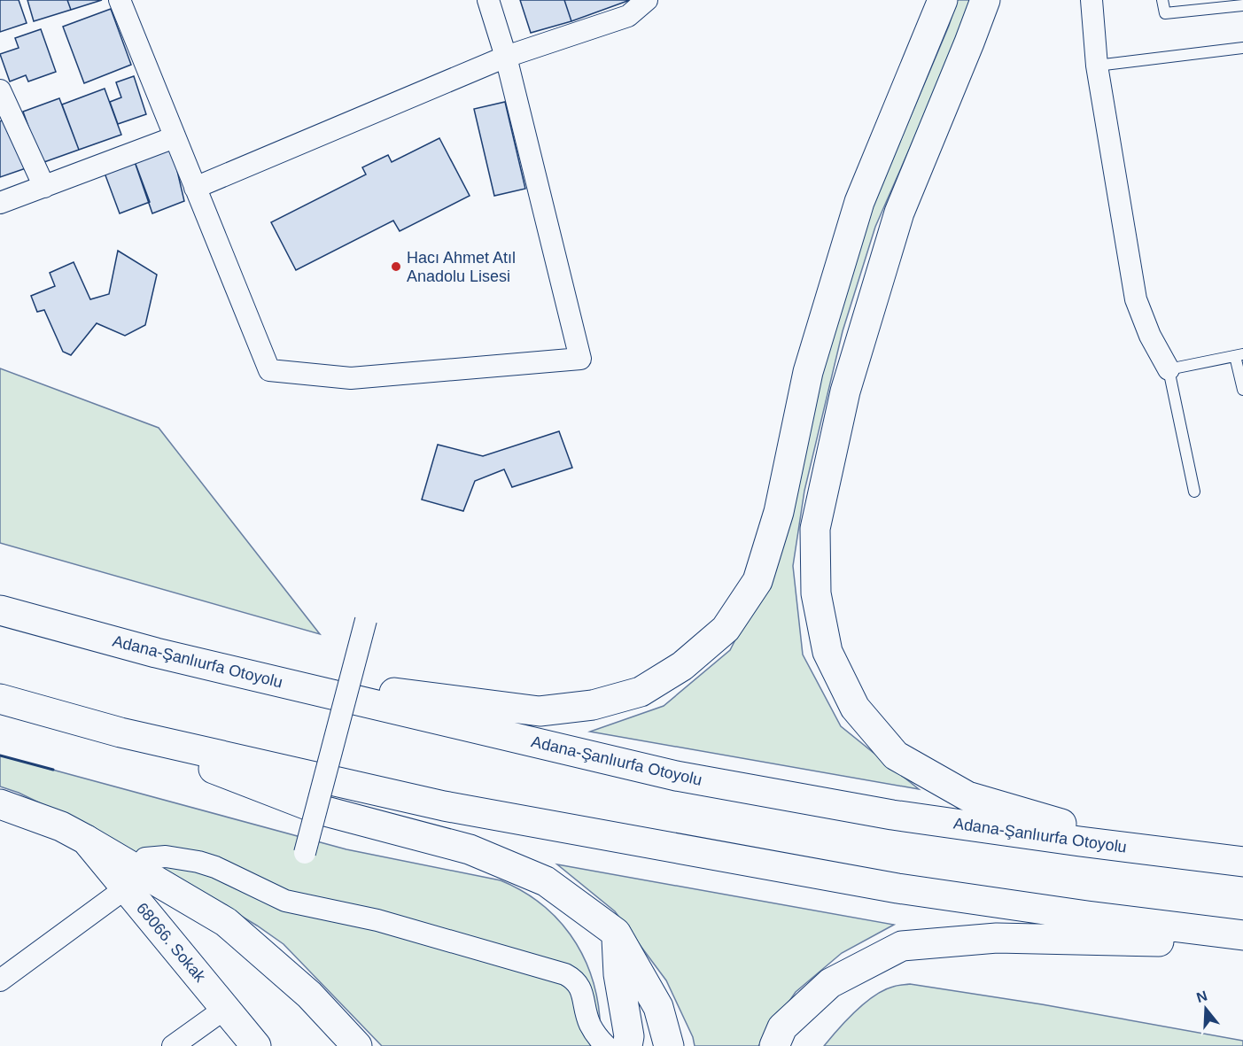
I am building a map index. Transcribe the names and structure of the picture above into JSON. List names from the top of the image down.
{
  "streets": {
    "main road": ["Adana-Şanlıurfa Otoyolu", "68066. Sokak"]
  },
  "places": ["Hacı Ahmet Atıl Anadolu Lisesi"],
  "north": "top"
}
